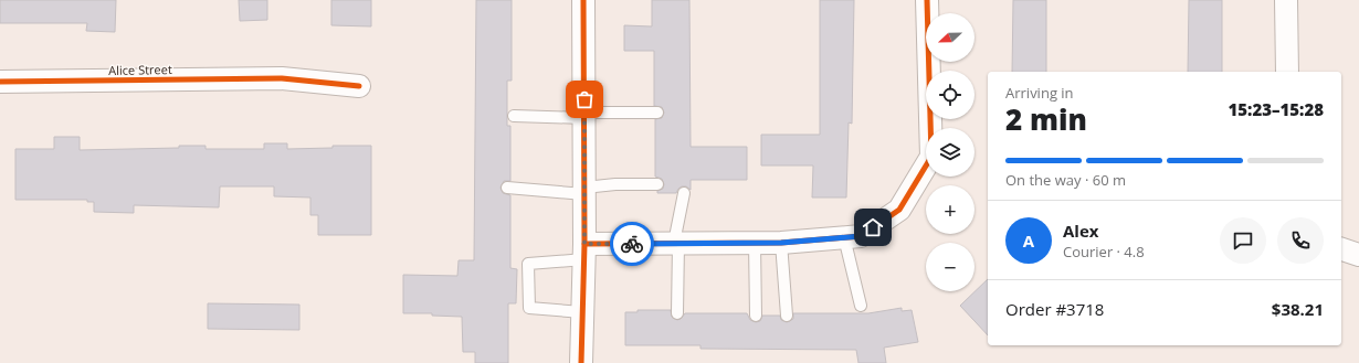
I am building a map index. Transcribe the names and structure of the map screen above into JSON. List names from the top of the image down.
{
  "streets": {
    "street": ["Alice Street"]
  },
  "north": "left",
  "page": {
    "map_buttons": ["+", "−"],
    "heading": ["2 min", "Arriving in", "15:23–15:28"],
    "panel": [
      "Alex",
      "Courier · 4.8",
      "Order #3718",
      "$38.21"
    ],
    "bar": "On the way · 60 m",
    "round": "A"
  }
}
